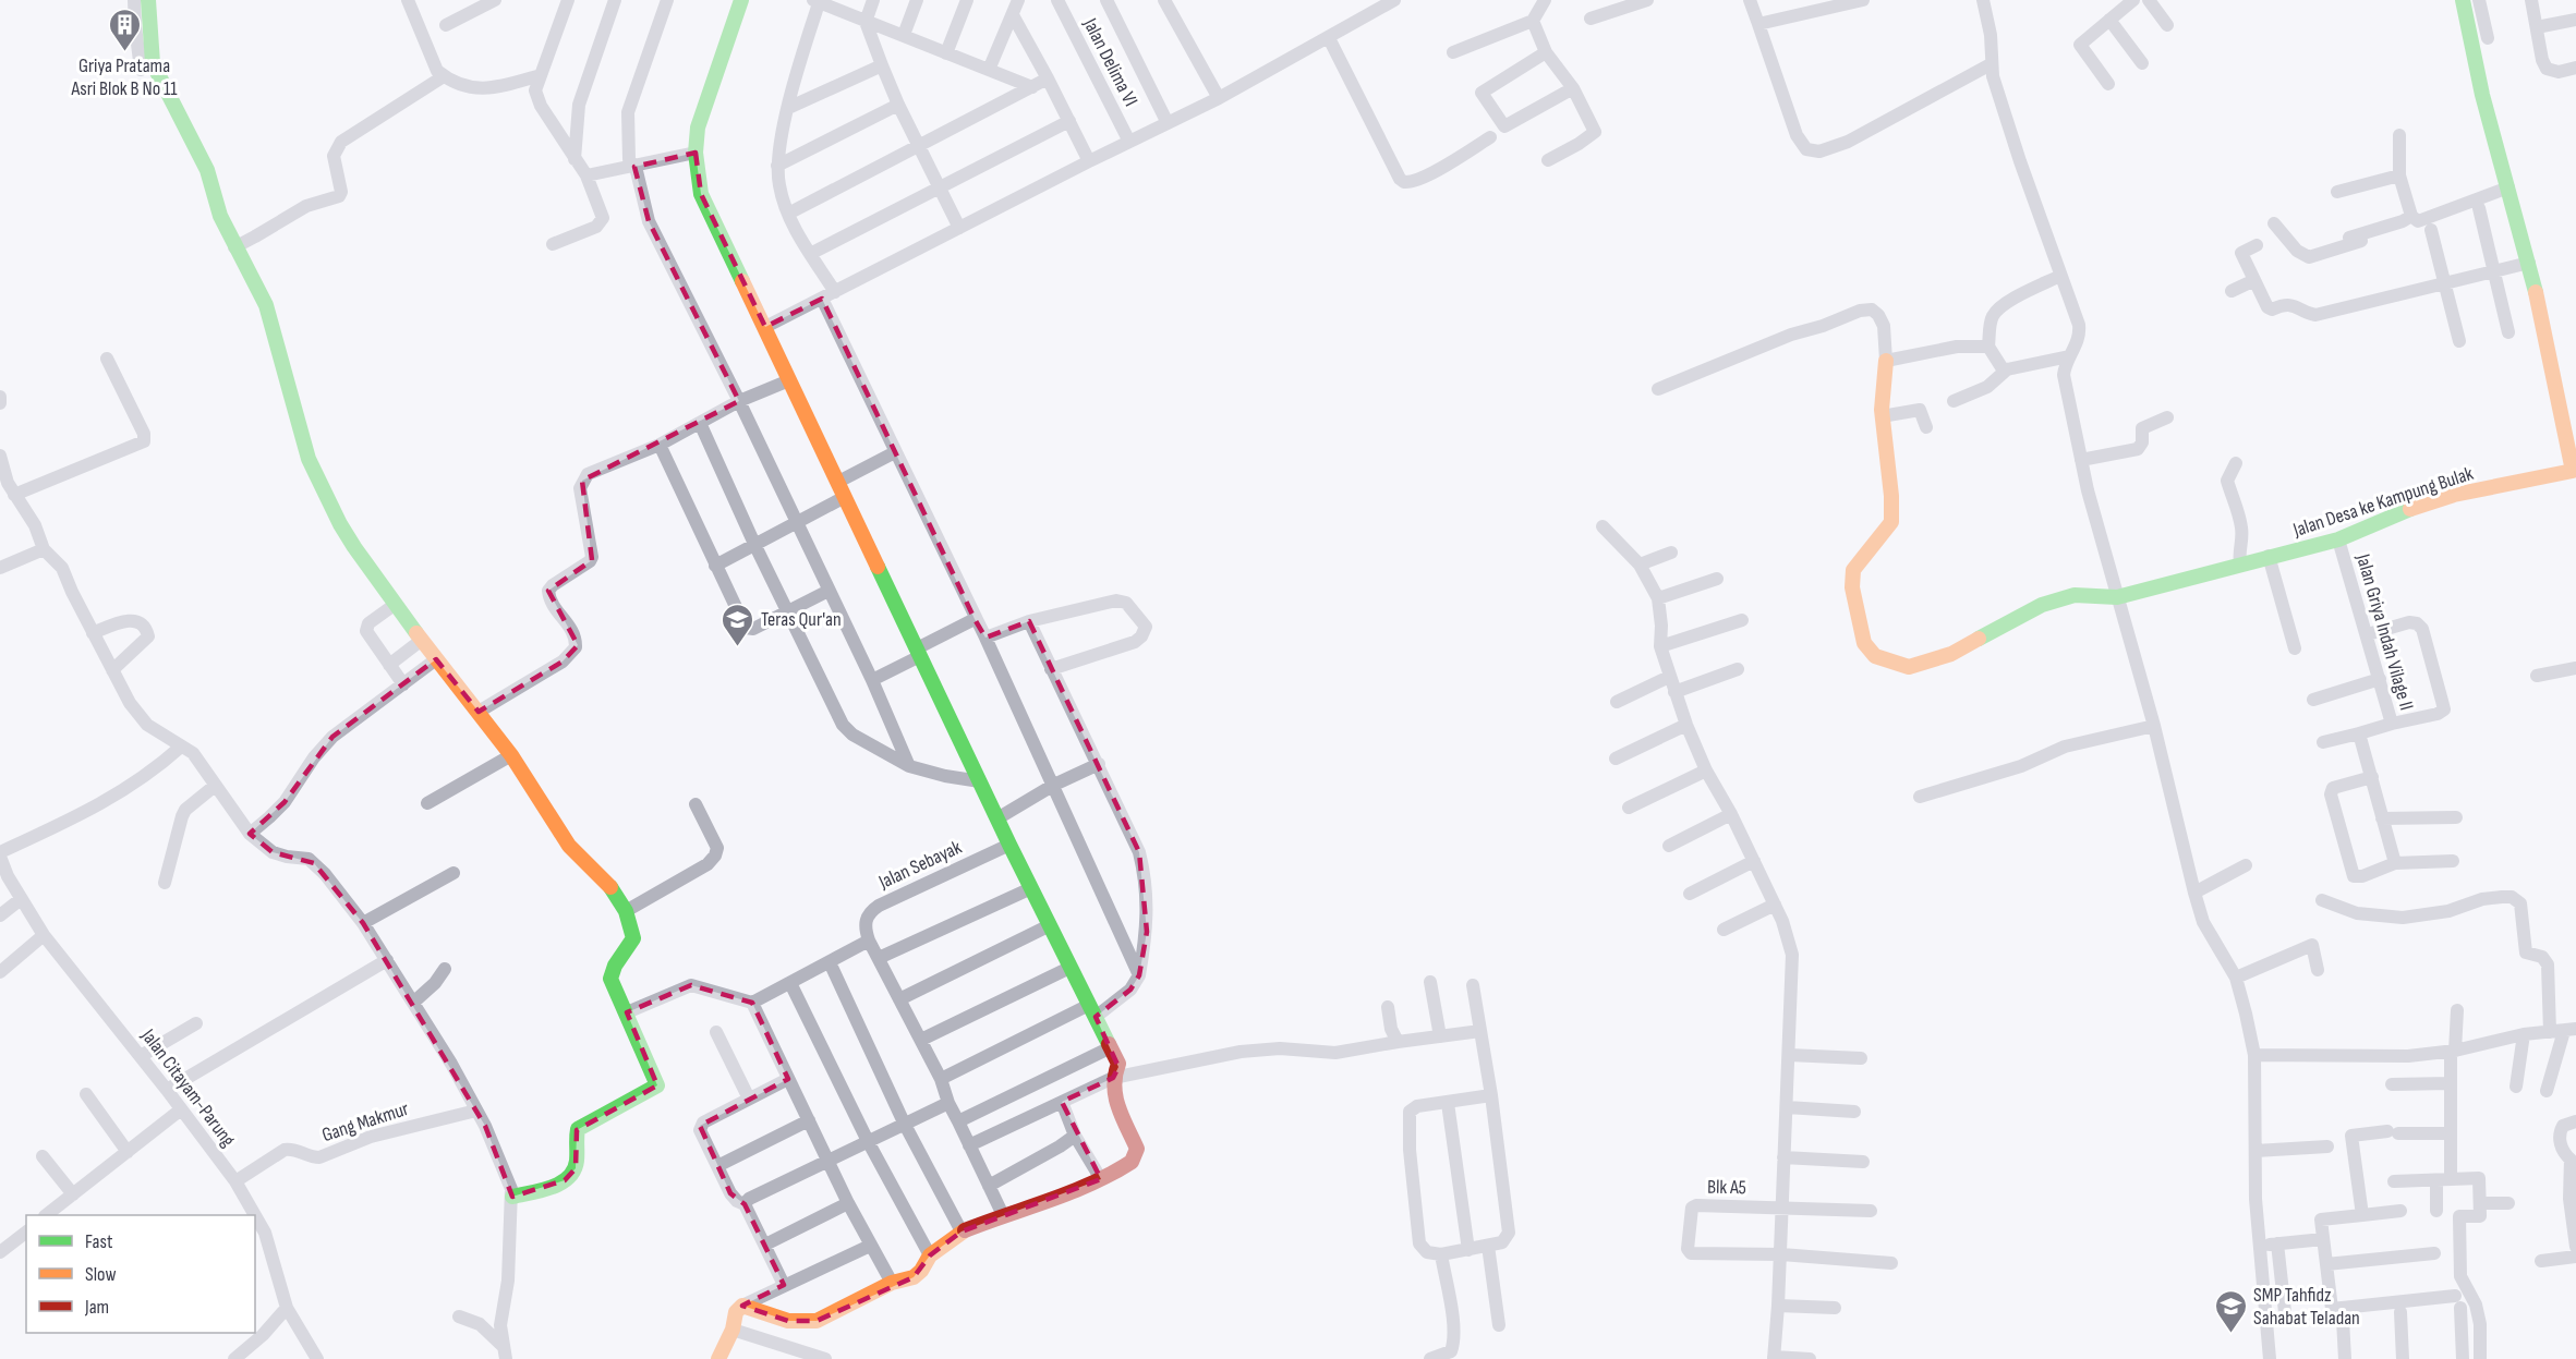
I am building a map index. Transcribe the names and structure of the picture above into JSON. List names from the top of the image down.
{
  "streets": {
    "street": [
      "Jalan Delima VI",
      "Jalan Desa ke Kampung Bulak",
      "Jalan Griya Indah Vilage II",
      "Jalan Sebayak",
      "Jalan Citayam-Parung",
      "Gang Makmur",
      "Blk A5"
    ]
  },
  "crossings": [
    ["Jalan Desa ke Kampung Bulak", "Jalan Griya Indah Vilage II"],
    ["Jalan Citayam-Parung", "Gang Makmur"]
  ],
  "places": {
    "building": ["Griya Pratama Asri Blok B No 11"],
    "school or university": ["Teras Qur'an", "SMP Tahfidz Sahabat Teladan"]
  },
  "legend": ["Fast", "Slow", "Jam"]
}
